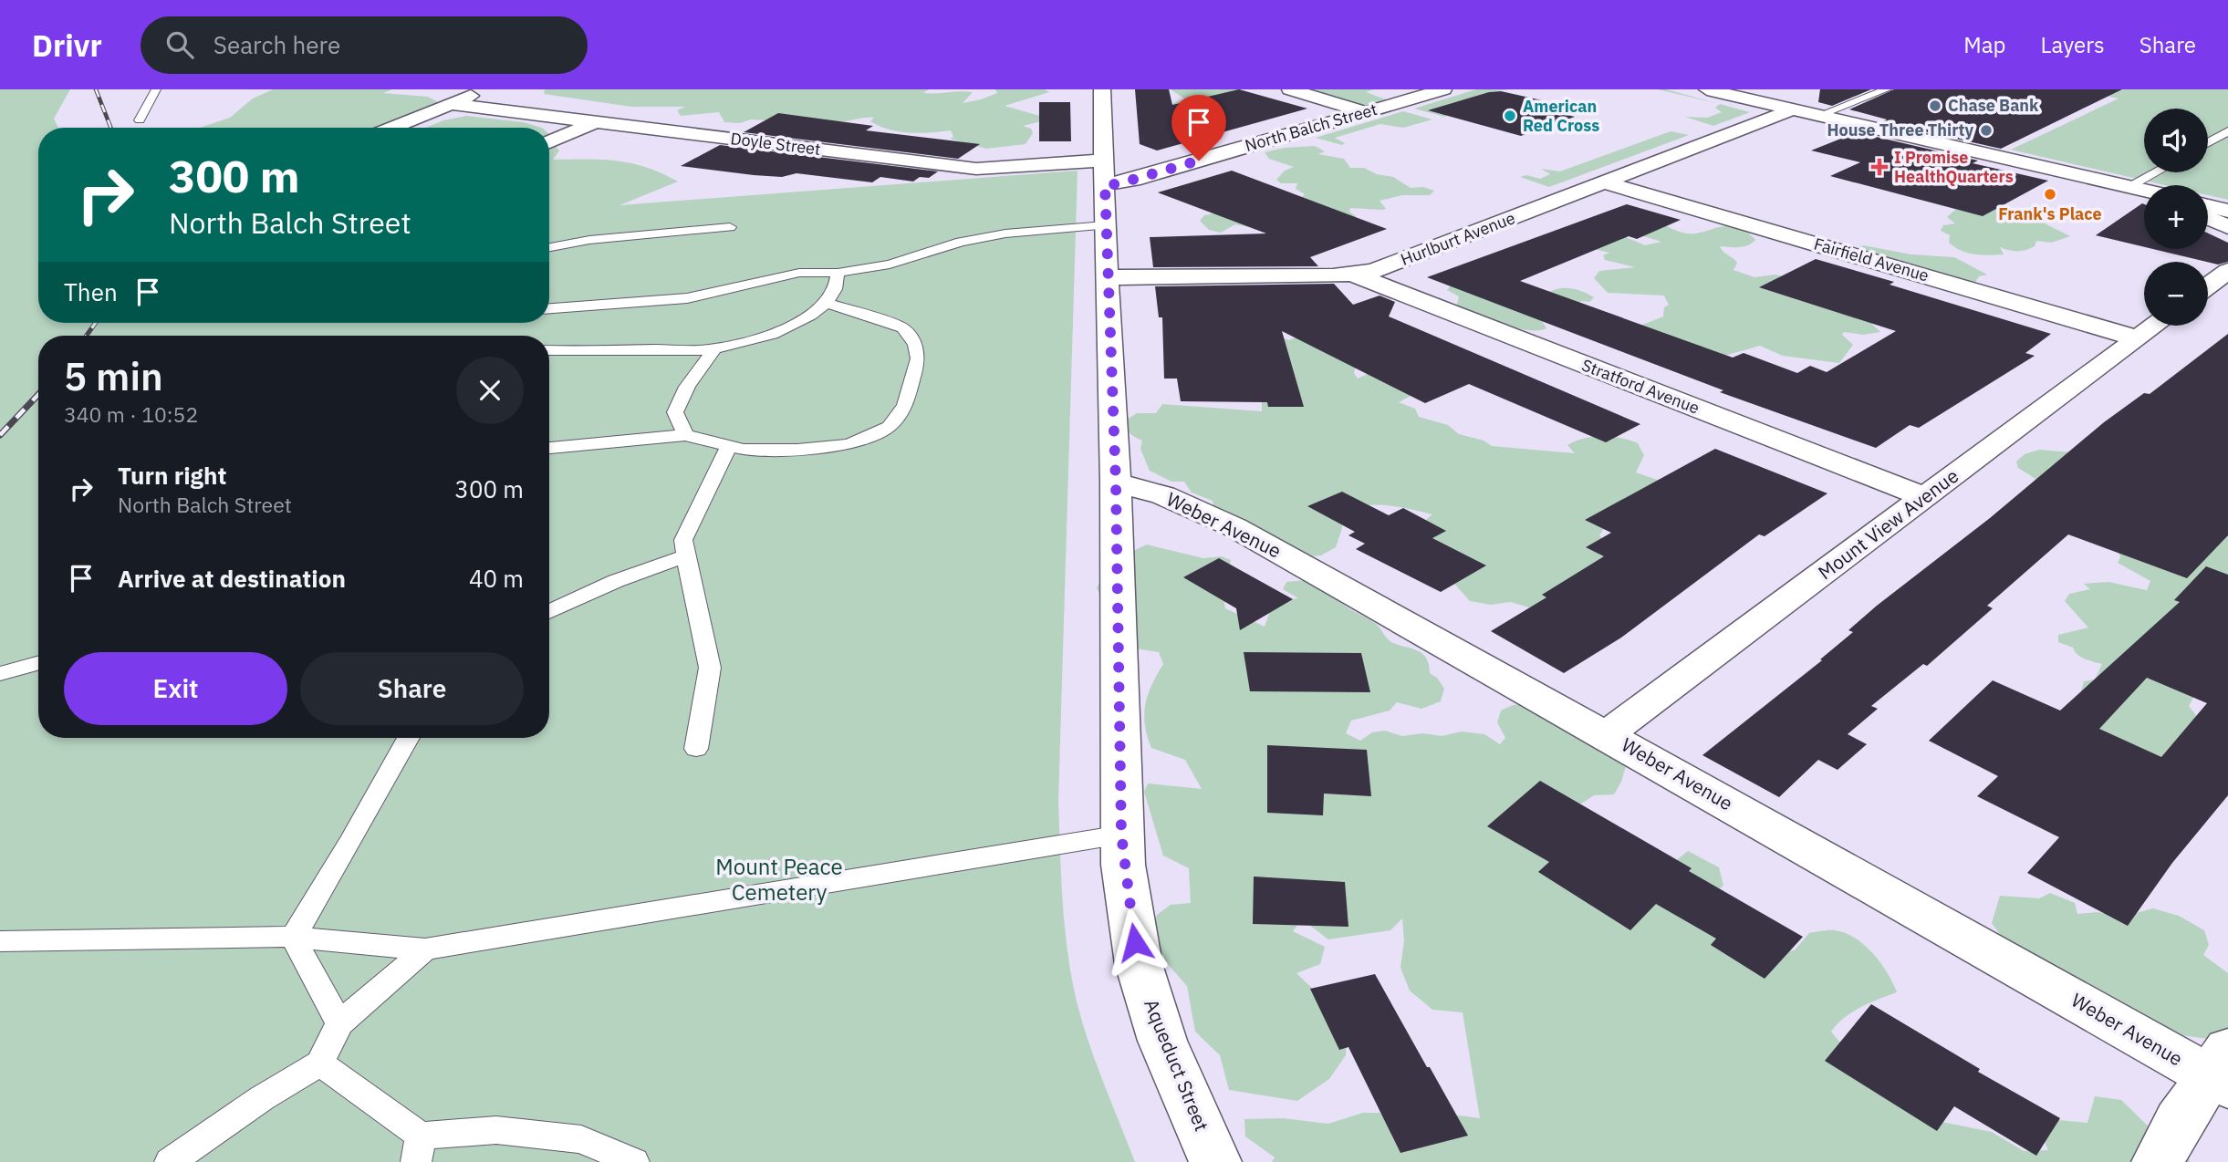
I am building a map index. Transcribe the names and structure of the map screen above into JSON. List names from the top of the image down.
{
  "streets": {
    "street": [
      "North Balch Street",
      "Doyle Street",
      "Hurlburt Avenue",
      "Fairfield Avenue",
      "Stratford Avenue",
      "Mount View Avenue",
      "Weber Avenue",
      "Aqueduct Street"
    ]
  },
  "crossings": [
    ["North Balch Street", "Doyle Street"],
    ["North Balch Street", "Aqueduct Street"],
    ["Doyle Street", "Aqueduct Street"],
    ["Hurlburt Avenue", "Fairfield Avenue"],
    ["Hurlburt Avenue", "Stratford Avenue"],
    ["Hurlburt Avenue", "Aqueduct Street"],
    ["Fairfield Avenue", "Mount View Avenue"],
    ["Stratford Avenue", "Mount View Avenue"],
    ["Mount View Avenue", "Weber Avenue"],
    ["Weber Avenue", "Aqueduct Street"]
  ],
  "parks": ["Mount Peace Cemetery"],
  "places": {
    "other": [
      "Chase Bank",
      "American Red Cross",
      "House Three Thirty",
      "Frank's Place"
    ],
    "health": ["I Promise HealthQuarters"]
  },
  "page": {
    "header": "Drivr",
    "search": "Search here",
    "nav": ["Map", "Layers", "Share"],
    "map_buttons": ["+", "−"],
    "turn": ["300 m", "North Balch Street"],
    "then": "Then",
    "heading": ["5 min", "340 m · 10:52"],
    "list": [
      {
        "name": "Turn right",
        "note": "North Balch Street",
        "value": "300 m"
      },
      {
        "name": "Arrive at destination",
        "value": "40 m"
      }
    ],
    "buttons": ["Exit", "Share"]
  }
}
